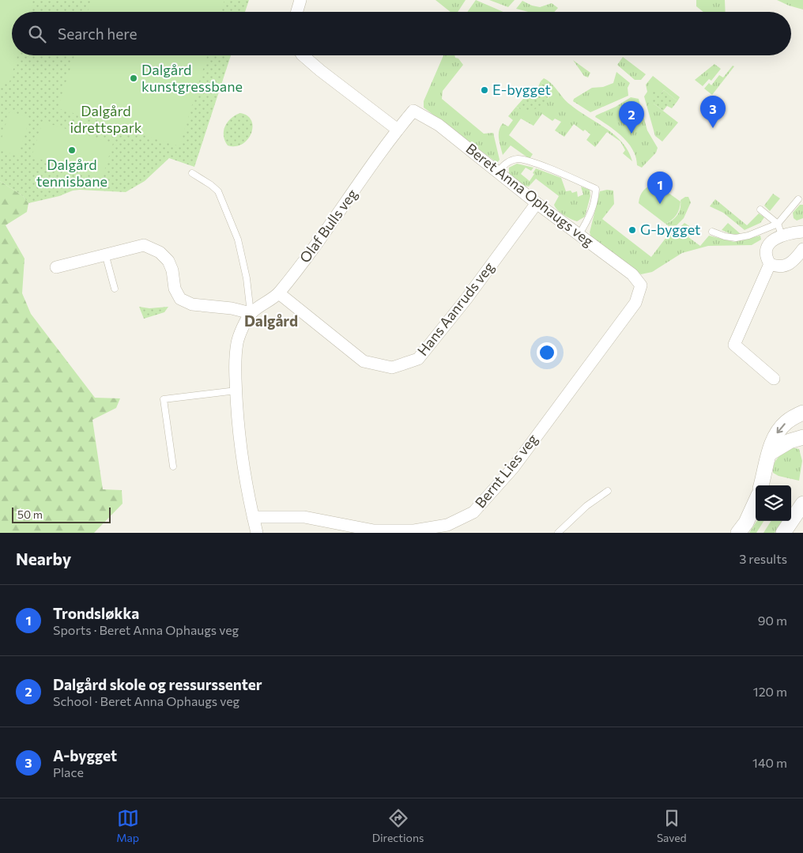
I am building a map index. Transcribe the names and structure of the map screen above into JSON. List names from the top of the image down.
{
  "streets": {
    "street": [
      "Beret Anna Ophaugs veg",
      "Olaf Bulls veg",
      "Hans Aanruds veg",
      "Bernt Lies veg"
    ]
  },
  "crossings": [
    ["Beret Anna Ophaugs veg", "Olaf Bulls veg"],
    ["Beret Anna Ophaugs veg", "Hans Aanruds veg"],
    ["Beret Anna Ophaugs veg", "Bernt Lies veg"],
    ["Olaf Bulls veg", "Hans Aanruds veg"],
    ["Olaf Bulls veg", "Bernt Lies veg"]
  ],
  "districts": ["Dalgård"],
  "parks": ["Dalgård idrettspark"],
  "places": [
    "Dalgård kunstgressbane",
    "E-bygget",
    "Dalgård tennisbane",
    "G-bygget"
  ],
  "scale_bar": "50 m",
  "page": {
    "search": "Search here",
    "pins": ["3", "2", "1"],
    "scale": "50 m",
    "heading": ["Nearby", "3 results"],
    "list": [
      {
        "mark": "1",
        "name": "Trondsløkka",
        "note": "Sports · Beret Anna Ophaugs veg",
        "value": "90 m"
      },
      {
        "mark": "2",
        "name": "Dalgård skole og ressurssenter",
        "note": "School · Beret Anna Ophaugs veg",
        "value": "120 m"
      },
      {
        "mark": "3",
        "name": "A-bygget",
        "note": "Place",
        "value": "140 m"
      }
    ],
    "nav": ["Map", "Directions", "Saved"]
  }
}
